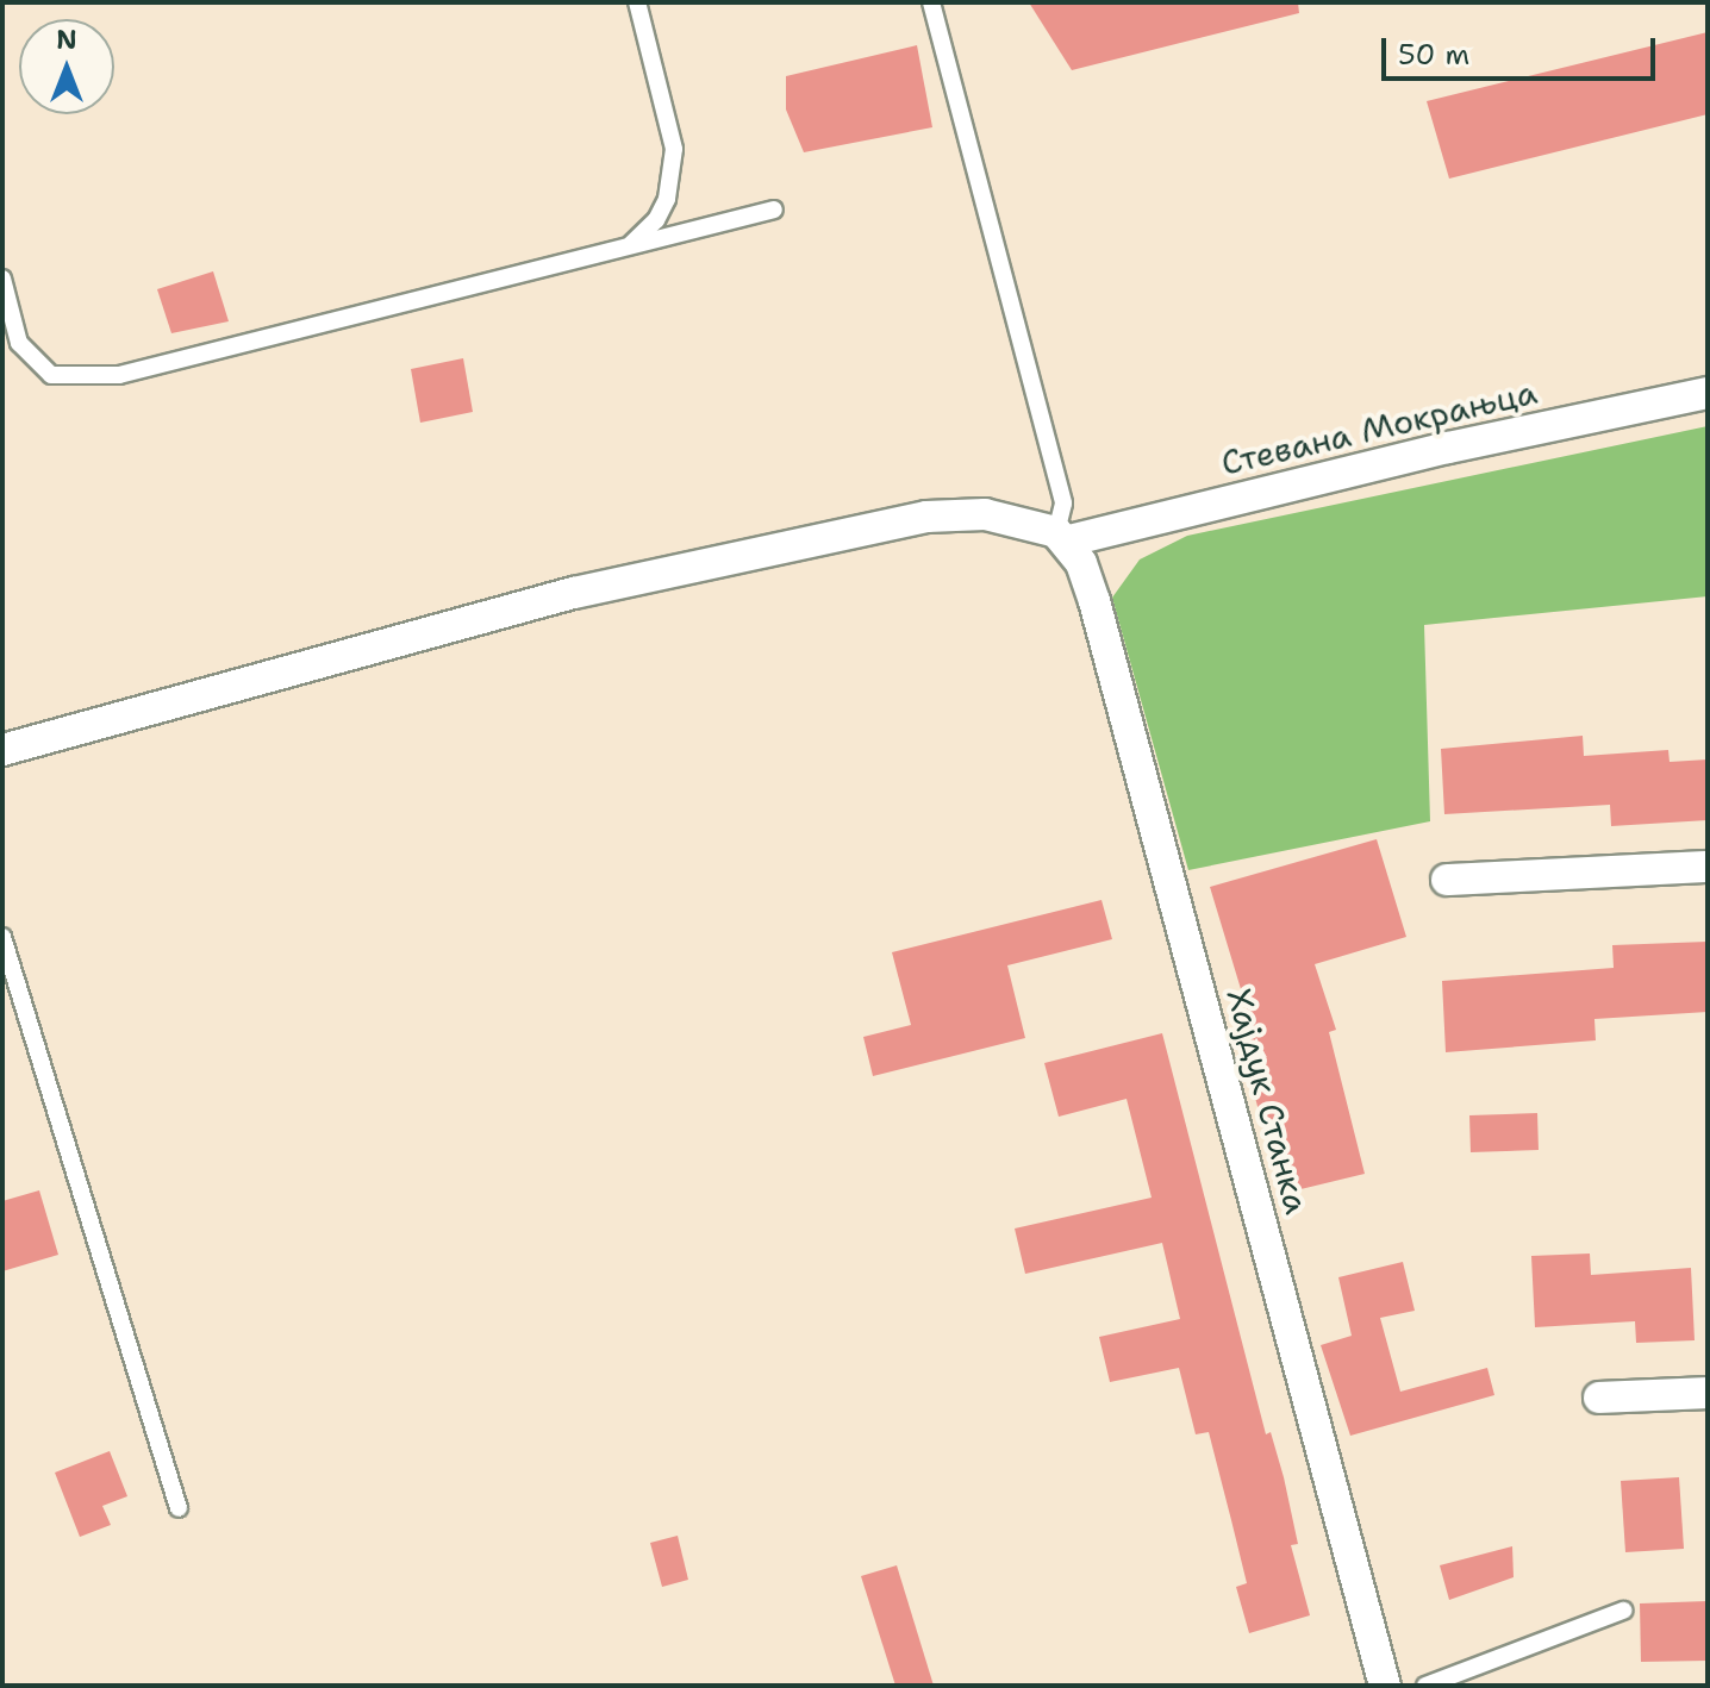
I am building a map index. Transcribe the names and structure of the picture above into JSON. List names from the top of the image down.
{
  "streets": {
    "street": ["Стевана Мокрањца", "Хајдук Станка"]
  },
  "crossings": [
    ["Стевана Мокрањца", "Хајдук Станка"]
  ],
  "scale_bar": "50 m",
  "north": "top"
}
